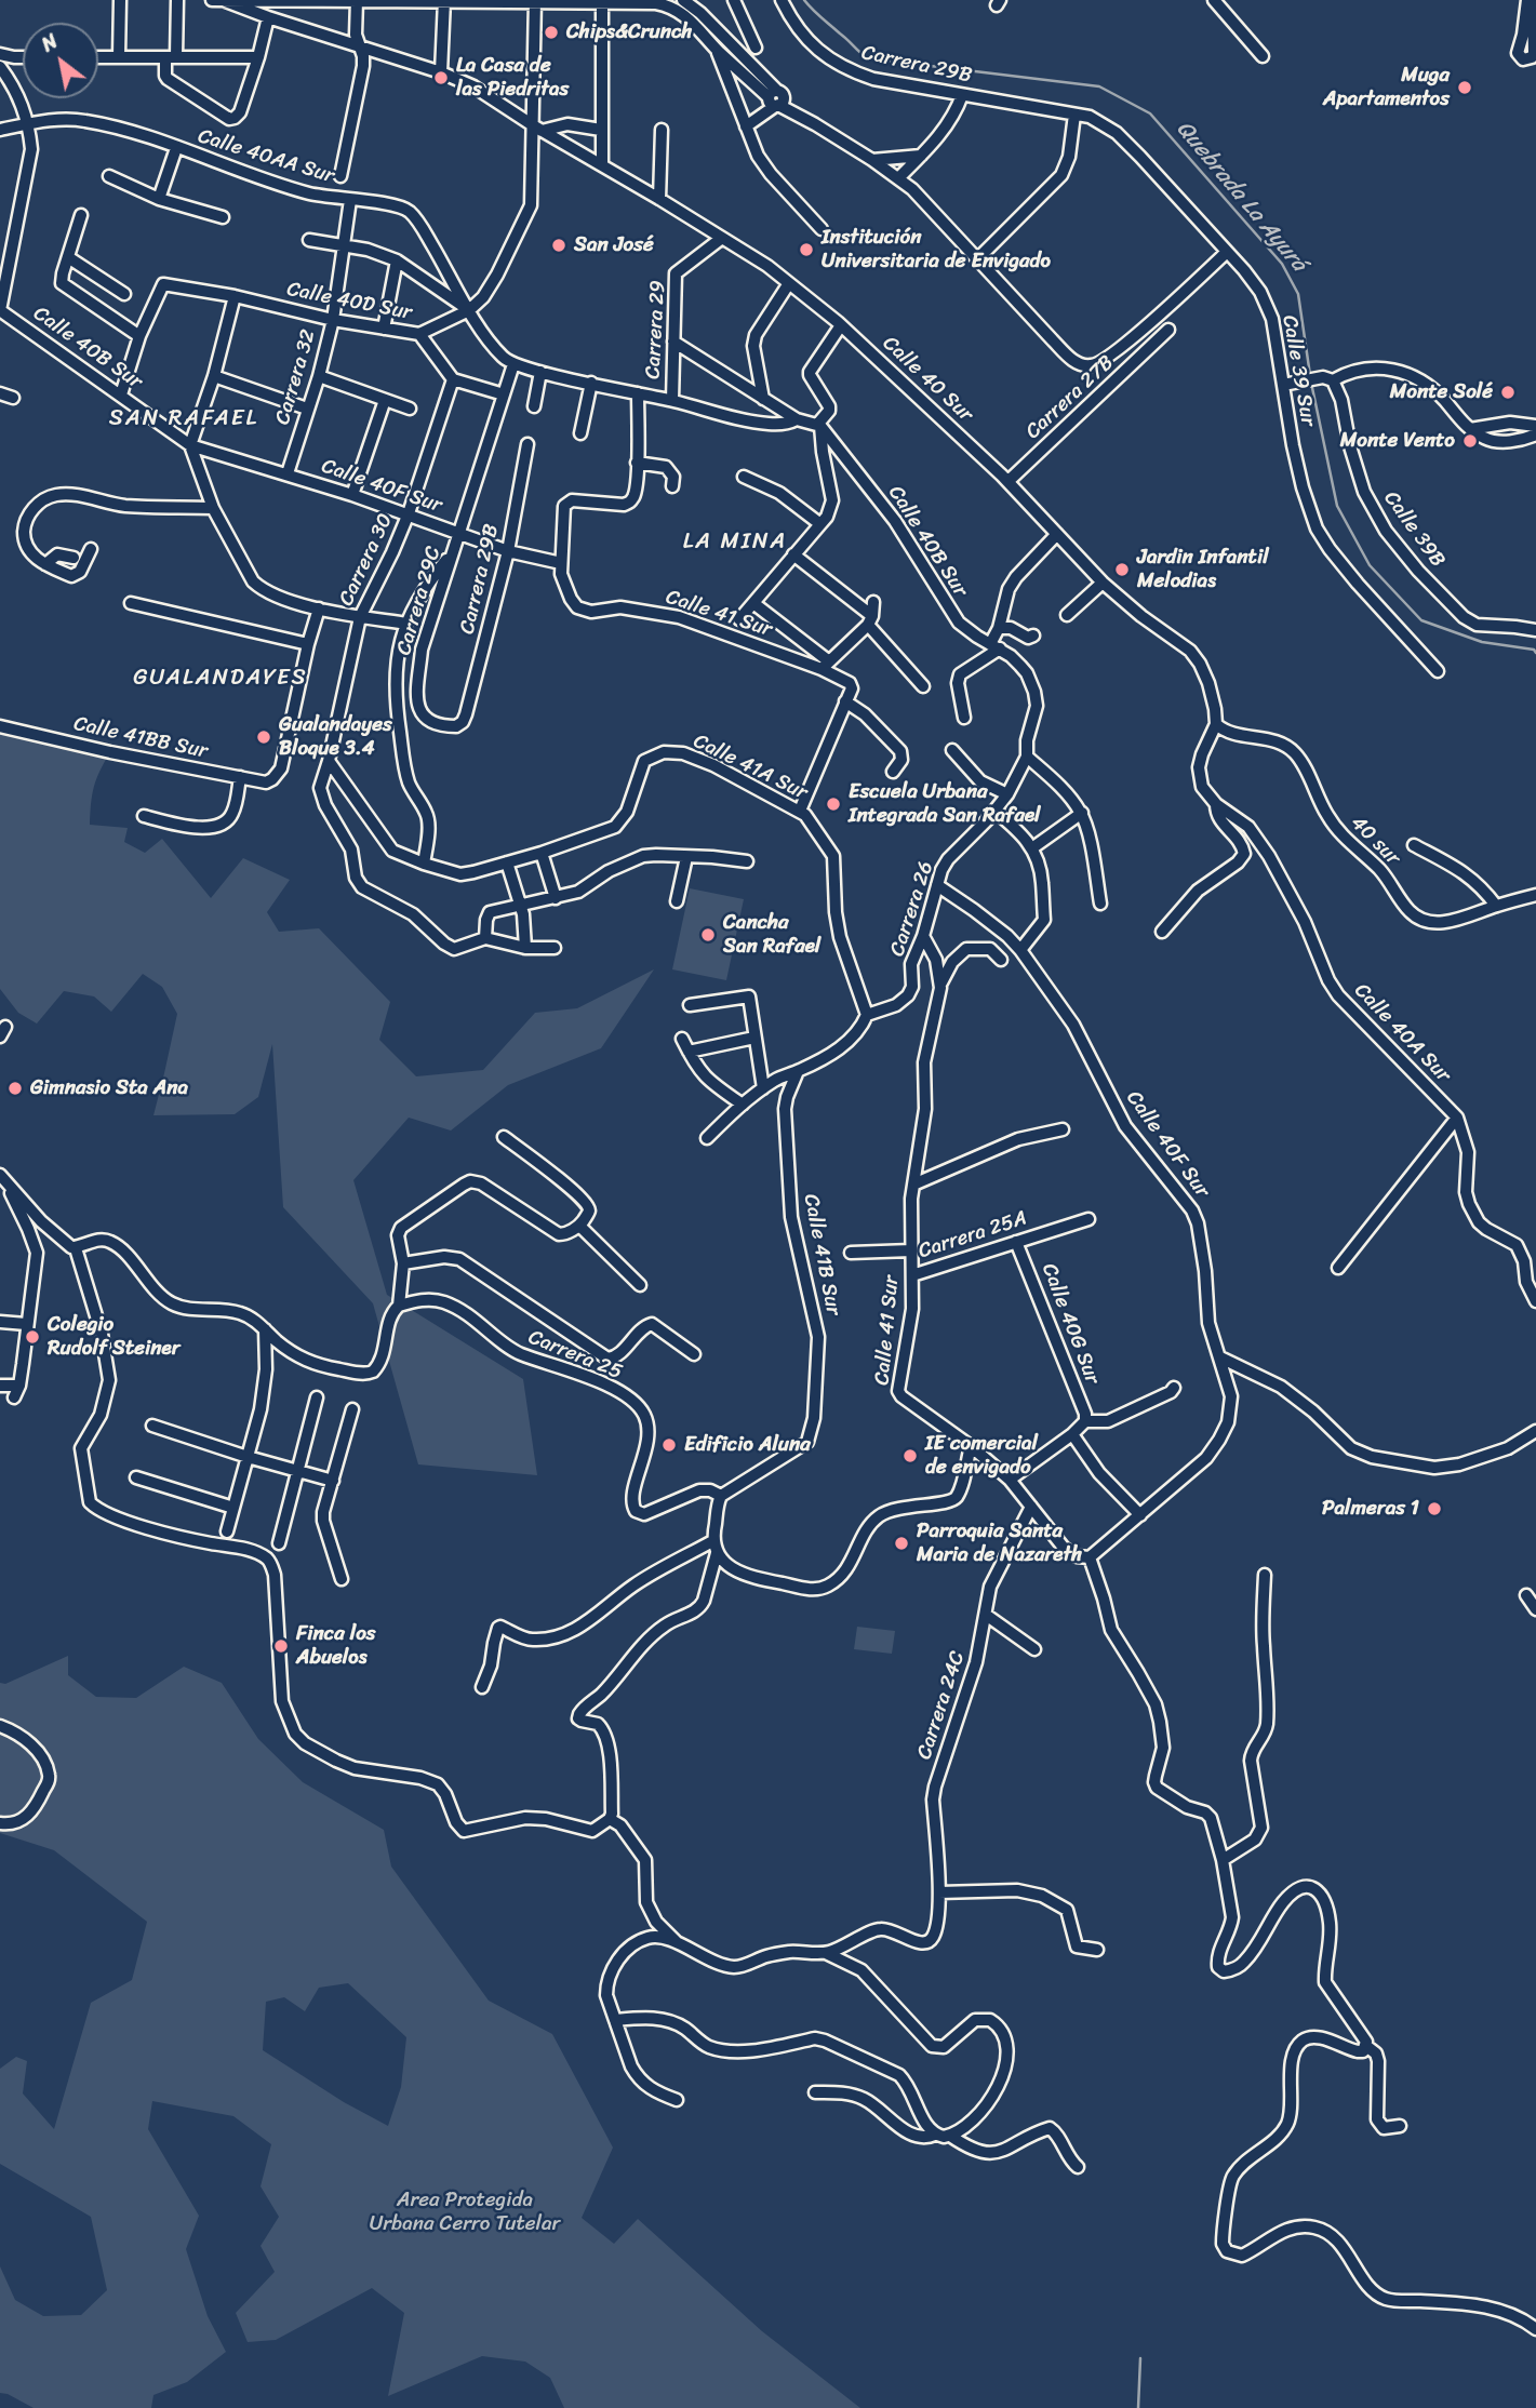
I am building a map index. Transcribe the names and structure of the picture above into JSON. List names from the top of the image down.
{
  "streets": {
    "street": [
      "Carrera 29B",
      "Calle 40AA Sur",
      "Calle 40D Sur",
      "Carrera 29",
      "Calle 40B Sur",
      "Calle 39 Sur",
      "Carrera 32",
      "Calle 40 Sur",
      "Carrera 27B",
      "Calle 40F Sur",
      "Calle 39B",
      "Carrera 30",
      "Carrera 29C",
      "Calle 41 Sur",
      "Calle 41BB Sur",
      "Calle 41A Sur",
      "40 sur",
      "Carrera 26",
      "Calle 40A Sur",
      "Carrera 25A",
      "Calle 41B Sur",
      "Calle 40G Sur",
      "Carrera 25",
      "Carrera 24C"
    ]
  },
  "crossings": [
    ["Carrera 29B", "Calle 39 Sur"],
    ["Carrera 29B", "Calle 40F Sur"],
    ["Carrera 29B", "Carrera 29C"],
    ["Calle 40AA Sur", "Carrera 32"],
    ["Calle 40D Sur", "Carrera 32"],
    ["Calle 40D Sur", "Carrera 30"],
    ["Carrera 29", "Calle 40 Sur"],
    ["Carrera 29", "Calle 40F Sur"],
    ["Carrera 29", "Calle 41 Sur"],
    ["Calle 40B Sur", "Calle 40F Sur"],
    ["Calle 40B Sur", "Carrera 26"],
    ["Carrera 32", "Calle 40F Sur"],
    ["Calle 40 Sur", "Carrera 27B"],
    ["Calle 40 Sur", "40 sur"],
    ["Calle 40 Sur", "Calle 40A Sur"],
    ["Calle 40F Sur", "Carrera 30"],
    ["Calle 40F Sur", "Carrera 29C"],
    ["Calle 40F Sur", "Calle 41 Sur"],
    ["Calle 40F Sur", "Carrera 26"],
    ["Calle 41 Sur", "Carrera 26"],
    ["Calle 41 Sur", "Carrera 25A"],
    ["Calle 41 Sur", "Carrera 24C"],
    ["Calle 41A Sur", "Carrera 26"],
    ["40 sur", "Calle 40A Sur"],
    ["Carrera 25A", "Calle 40G Sur"],
    ["Calle 41B Sur", "Carrera 25"]
  ],
  "districts": ["SAN RAFAEL", "LA MINA", "GUALANDAYES"],
  "water": ["Quebrada La Ayurá"],
  "parks": ["Area Protegida Urbana Cerro Tutelar"],
  "places": [
    "Chips&Crunch",
    "La Casa de las Piedritas",
    "Muga Apartamentos",
    "San José",
    "Institución Universitaria de Envigado",
    "Monte Solé",
    "Monte Vento",
    "Jardin Infantil Melodias",
    "Gualandayes Bloque 3.4",
    "Escuela Urbana Integrada San Rafael",
    "Cancha San Rafael",
    "Gimnasio Sta Ana",
    "Colegio Rudolf Steiner",
    "Edificio Aluna",
    "IE comercial de envigado",
    "Palmeras 1",
    "Parroquia Santa Maria de Nazareth",
    "Finca los Abuelos"
  ],
  "north": "top left"
}
